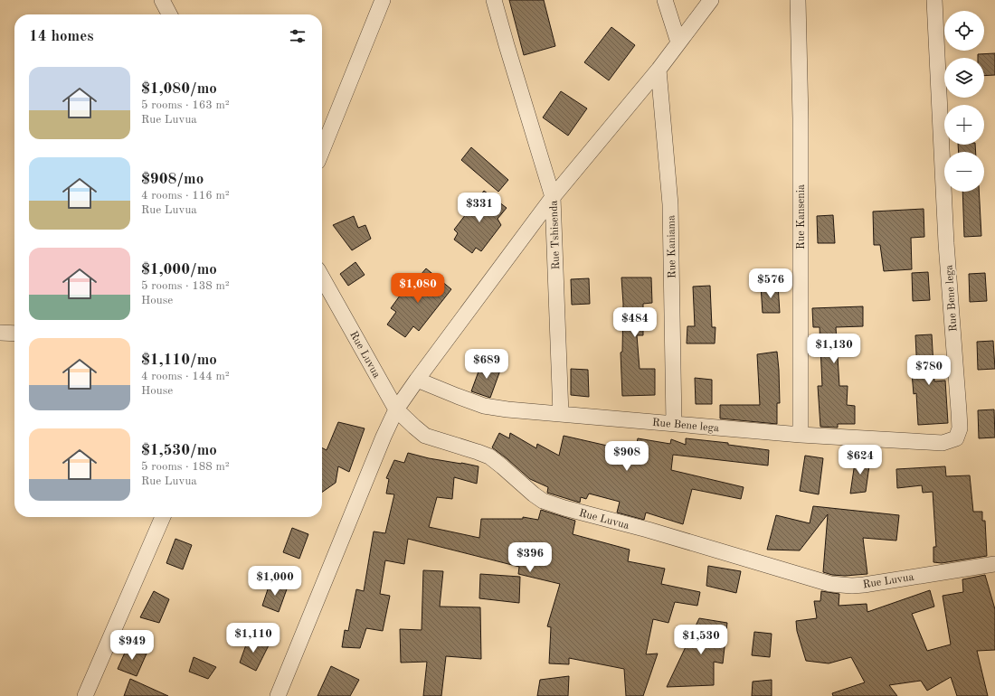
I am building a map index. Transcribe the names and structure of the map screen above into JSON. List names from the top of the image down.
{
  "streets": {
    "street": [
      "Rue Kansenia",
      "Rue Tshisenda",
      "Rue Kaniama",
      "Rue Bene lega",
      "Rue Luvua"
    ]
  },
  "crossings": [
    ["Rue Kansenia", "Rue Bene lega"],
    ["Rue Tshisenda", "Rue Bene lega"],
    ["Rue Kaniama", "Rue Bene lega"]
  ],
  "page": {
    "map_buttons": ["+", "−"],
    "heading": "14 homes",
    "list": [
      {
        "name": "$1,080/mo",
        "note": "5 rooms · 163 m² · Rue Luvua"
      },
      {
        "name": "$908/mo",
        "note": "4 rooms · 116 m² · Rue Luvua"
      },
      {
        "name": "$1,000/mo",
        "note": "5 rooms · 138 m² · House"
      },
      {
        "name": "$1,110/mo",
        "note": "4 rooms · 144 m² · House"
      },
      {
        "name": "$1,530/mo",
        "note": "5 rooms · 188 m² · Rue Luvua"
      }
    ],
    "price": [
      "$331",
      "$576",
      "$1,080",
      "$484",
      "$1,130",
      "$689",
      "$780",
      "$908",
      "$624",
      "$396",
      "$1,000",
      "$1,110",
      "$1,530",
      "$949"
    ]
  }
}
